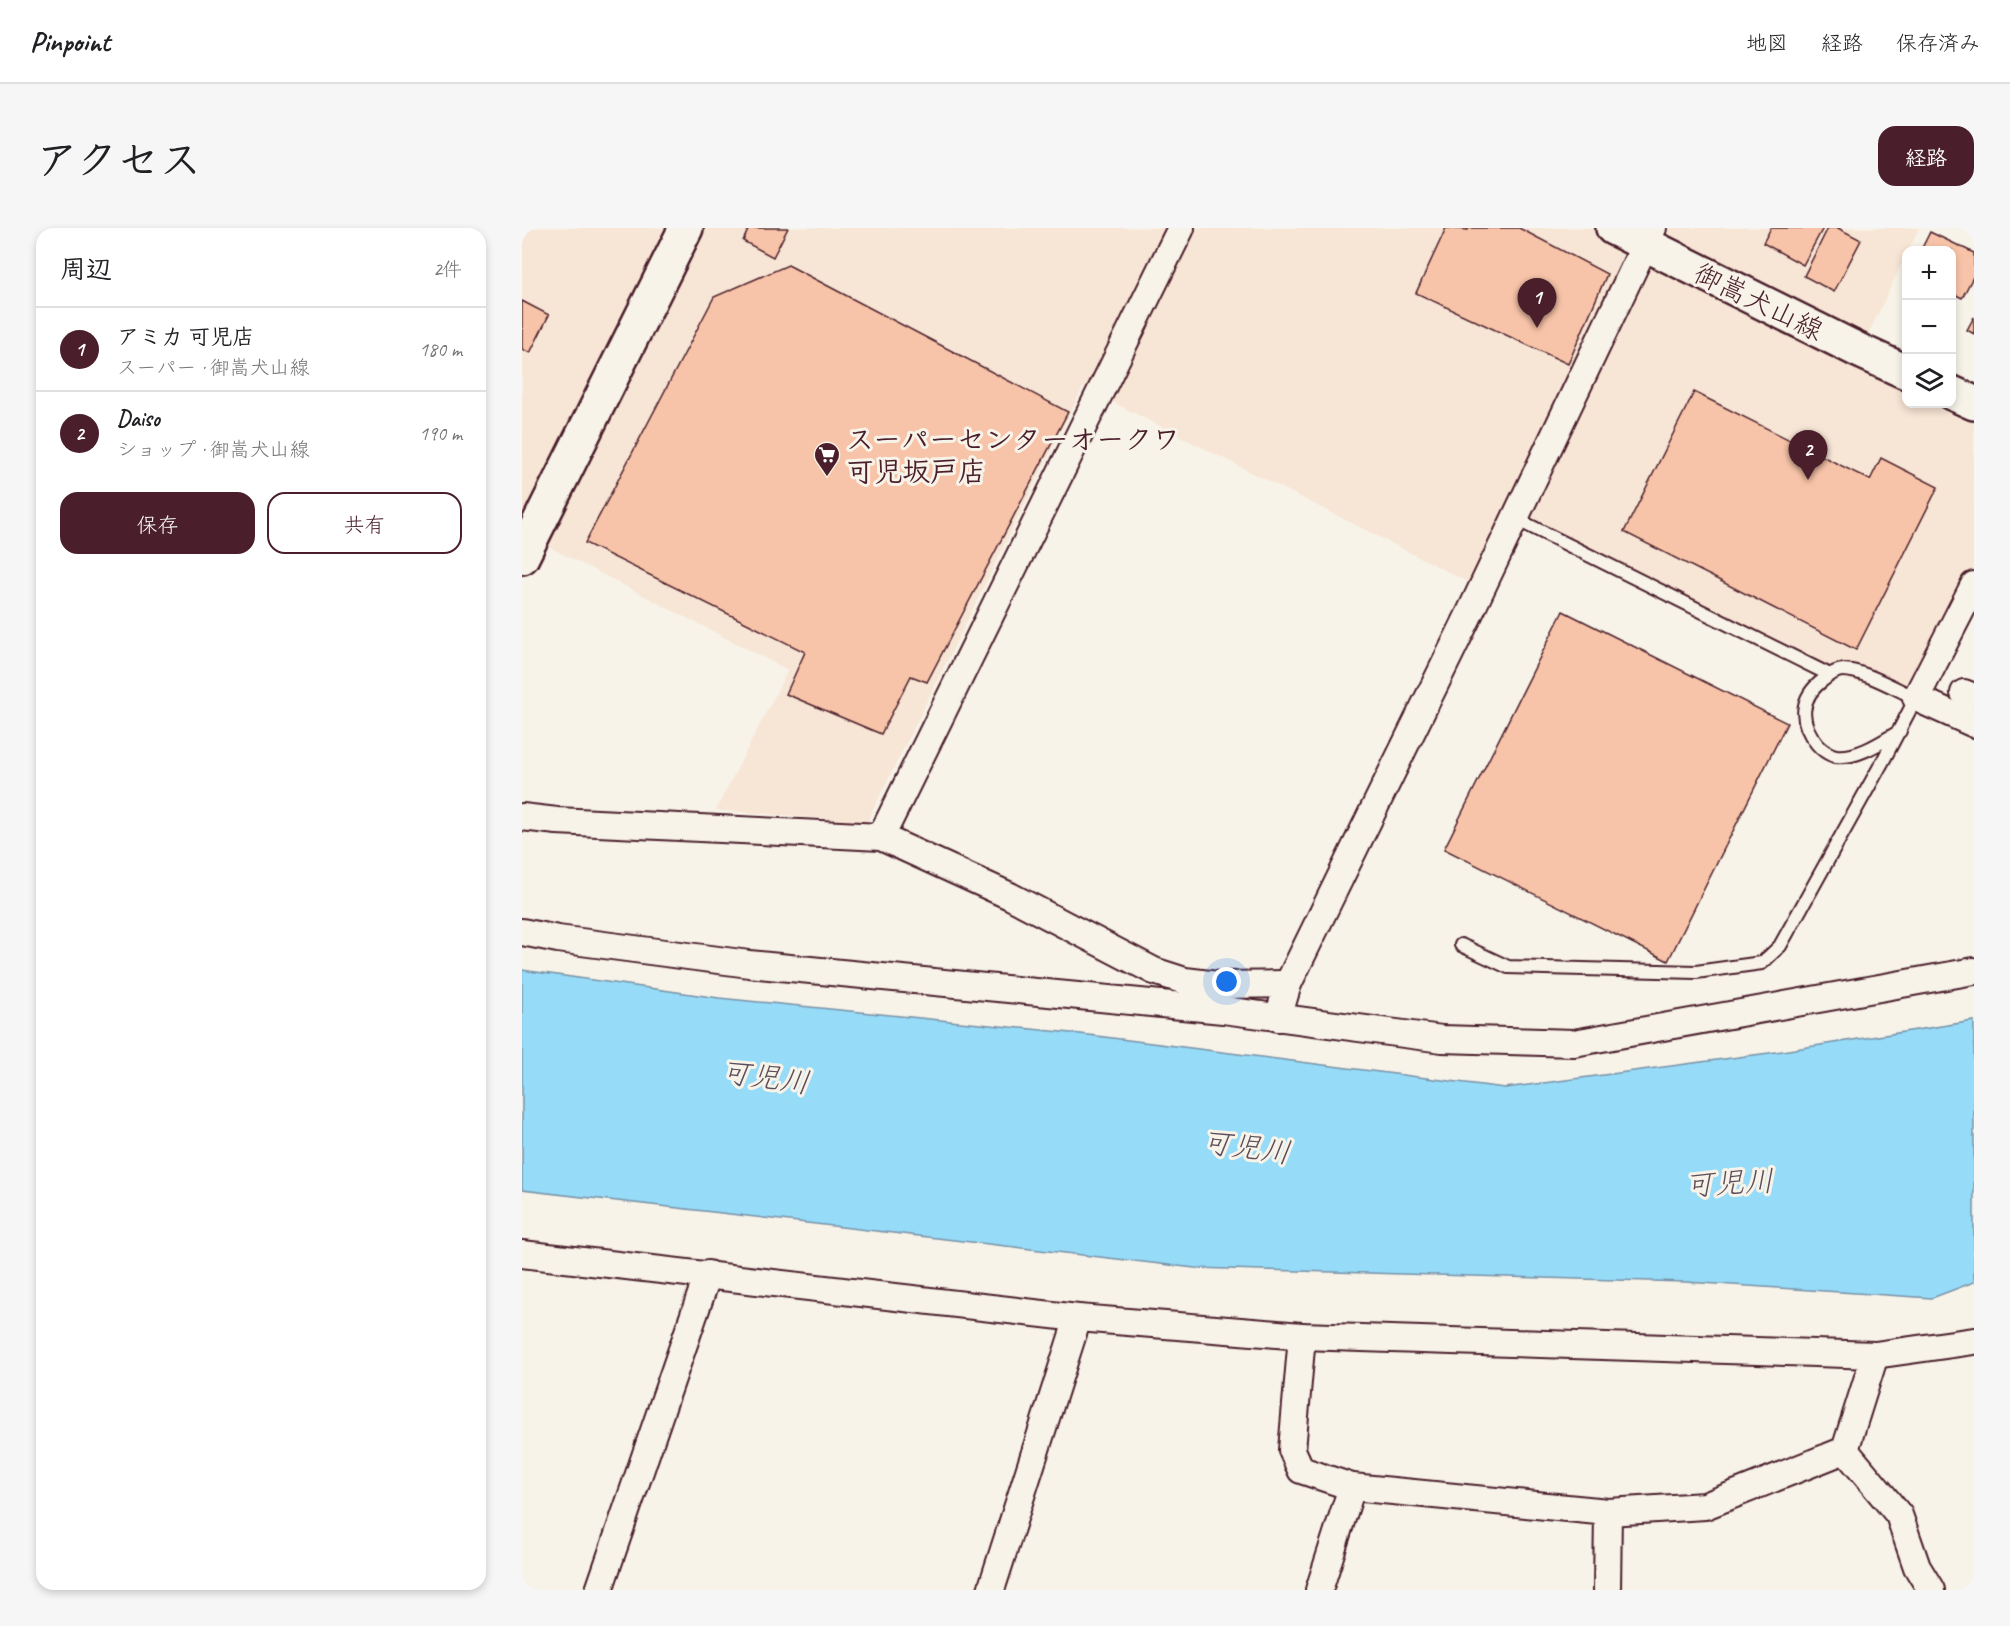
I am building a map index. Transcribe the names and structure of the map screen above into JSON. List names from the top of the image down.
{
  "streets": {
    "street": ["御嵩犬山線"]
  },
  "water": ["可児川"],
  "places": {
    "supermarket": ["スーパーセンターオークワ 可児坂戸店"]
  },
  "page": {
    "header": "Pinpoint",
    "nav": ["地図", "経路", "保存済み"],
    "title": "アクセス",
    "buttons": [
      "経路",
      ["保存", "共有"]
    ],
    "heading": ["周辺", "2件"],
    "map_buttons": ["+", "−"],
    "pins": ["1", "2"],
    "list": [
      {
        "mark": "1",
        "name": "アミカ 可児店",
        "note": "スーパー · 御嵩犬山線",
        "value": "180 m"
      },
      {
        "mark": "2",
        "name": "Daiso",
        "note": "ショップ · 御嵩犬山線",
        "value": "190 m"
      }
    ]
  }
}
